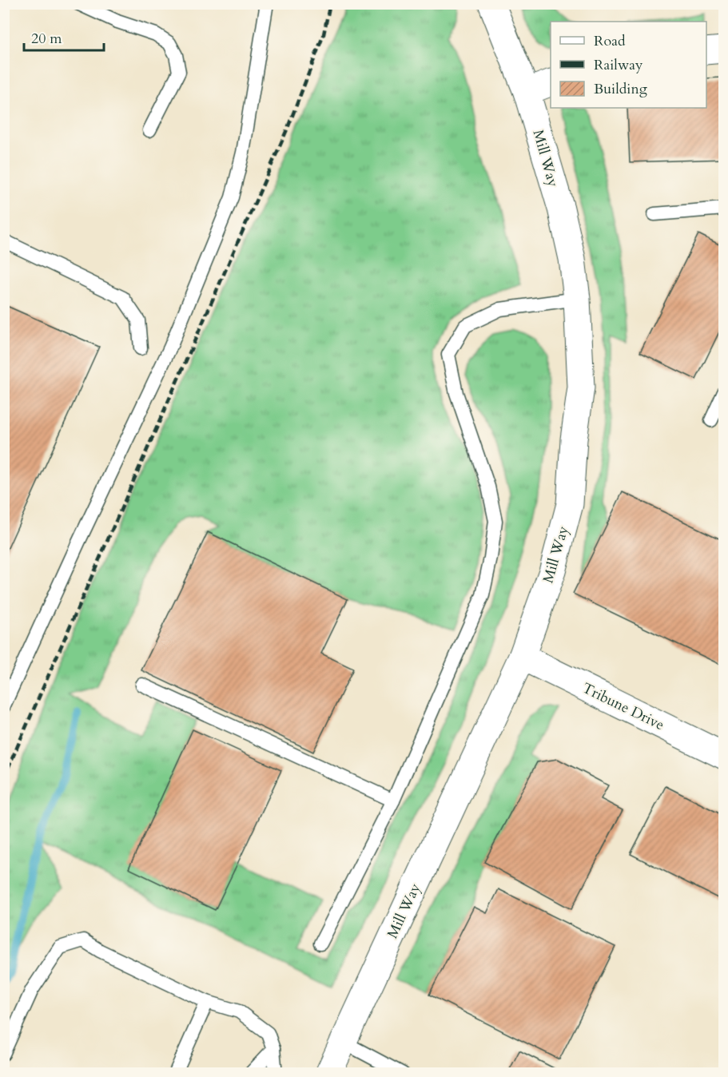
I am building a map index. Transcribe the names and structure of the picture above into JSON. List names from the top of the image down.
{
  "streets": {
    "street": ["Mill Way", "Tribune Drive"]
  },
  "crossings": [
    ["Mill Way", "Tribune Drive"]
  ],
  "legend": ["Road", "Railway", "Building"],
  "scale_bar": "20 m"
}
